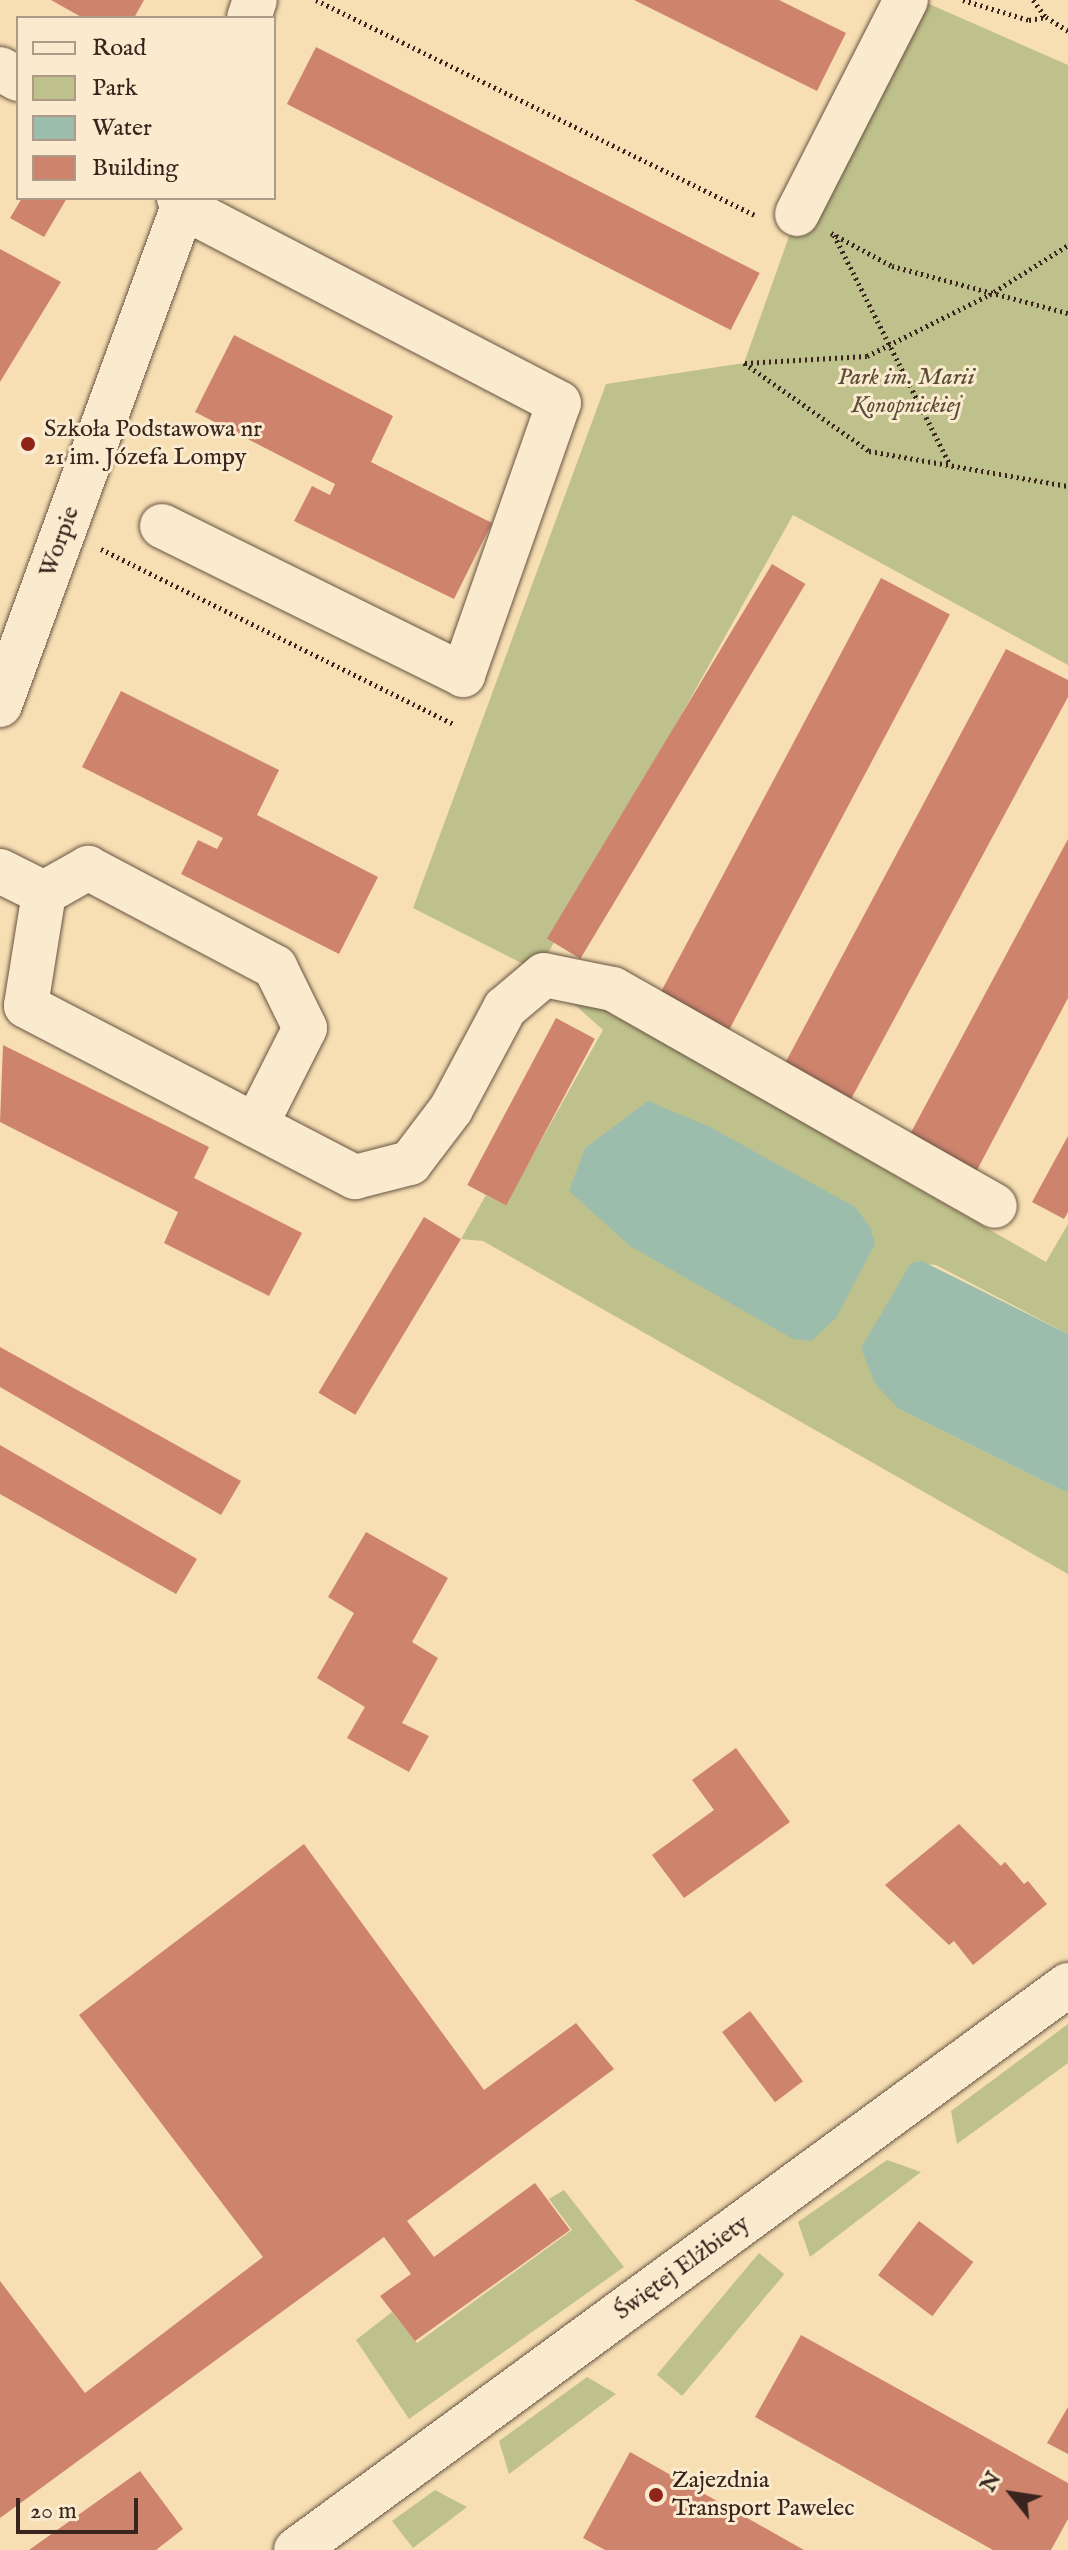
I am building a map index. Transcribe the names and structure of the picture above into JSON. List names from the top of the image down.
{
  "streets": {
    "street": ["Worpie", "Świętej Elżbiety"]
  },
  "parks": ["Park im. Marii Konopnickiej"],
  "places": ["Szkoła Podstawowa nr 21 im. Józefa Lompy", "Zajezdnia Transport Pawelec"],
  "legend": [
    "Road",
    "Park",
    "Water",
    "Building"
  ],
  "scale_bar": "20 m",
  "north": "top left"
}
